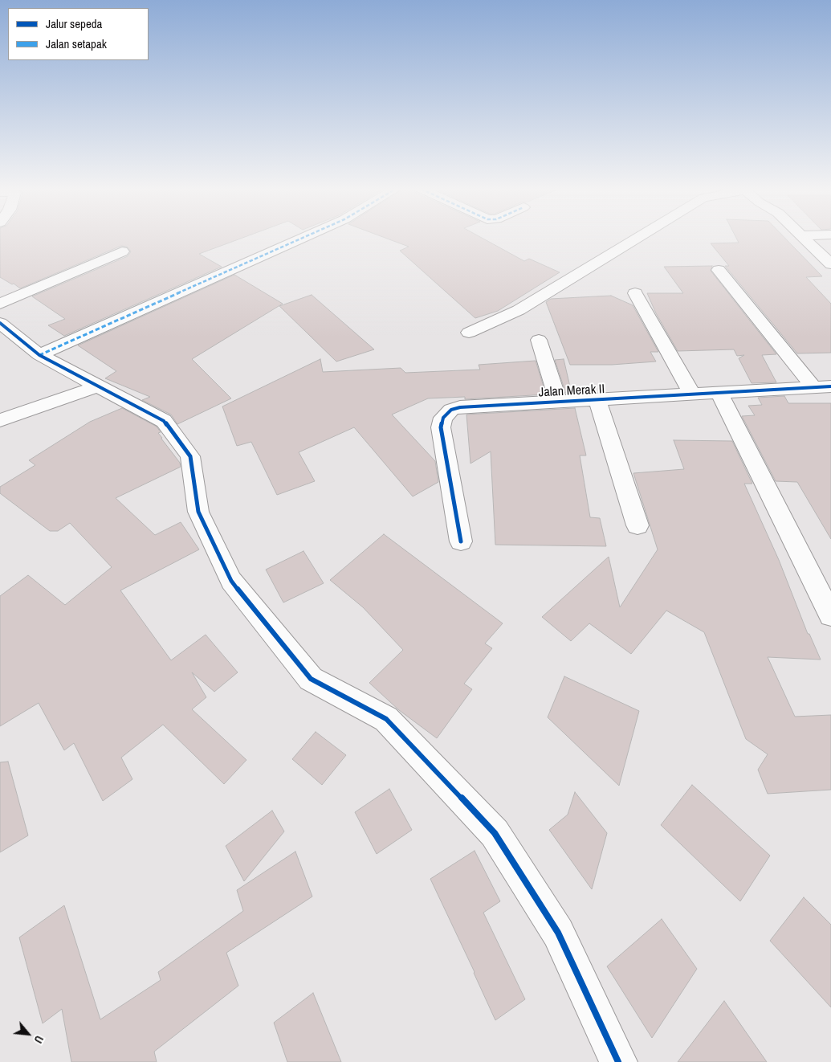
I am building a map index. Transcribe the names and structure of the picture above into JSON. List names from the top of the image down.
{
  "streets": {
    "street": ["Jalan Merak II"]
  },
  "legend": ["Jalur sepeda", "Jalan setapak"],
  "north": "bottom right"
}
